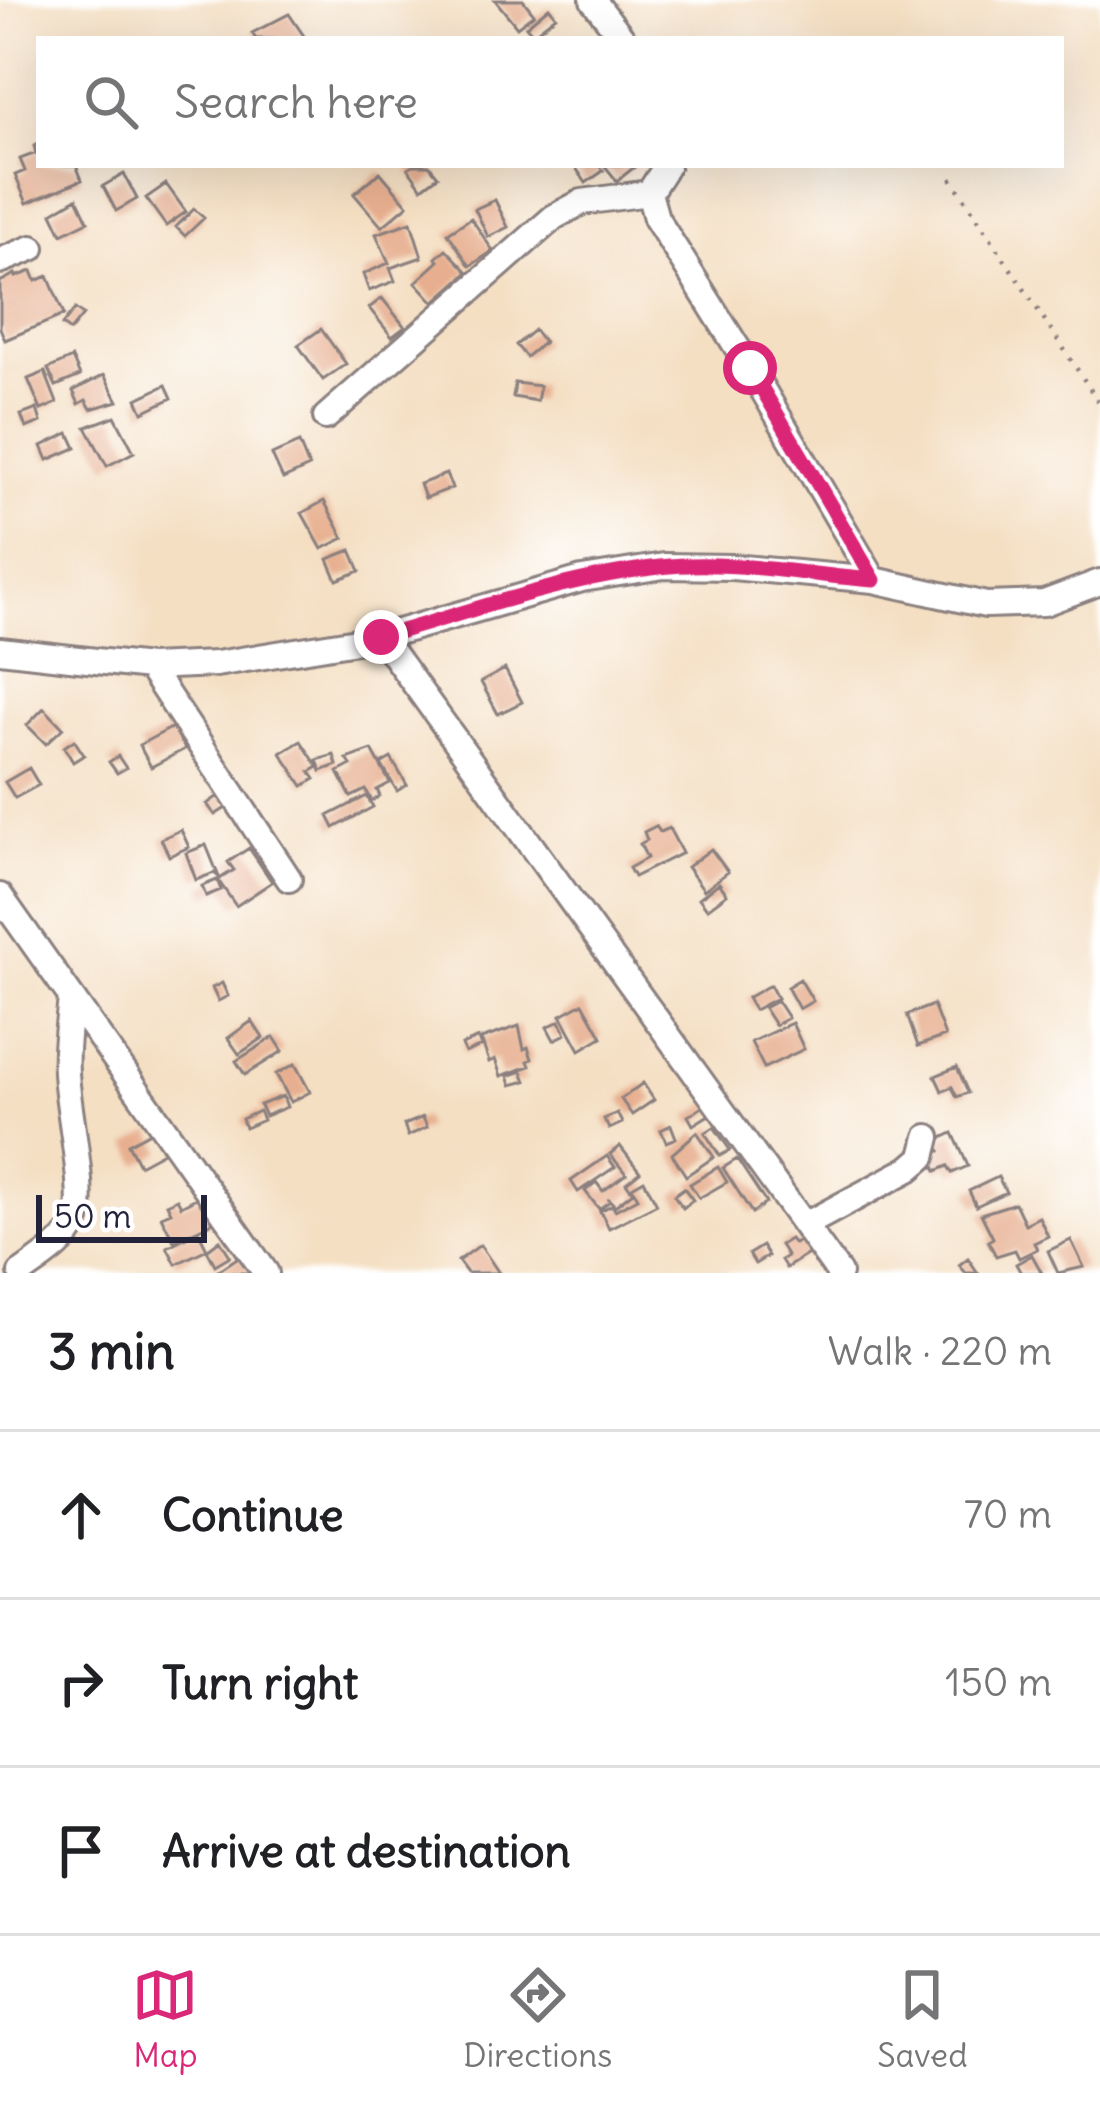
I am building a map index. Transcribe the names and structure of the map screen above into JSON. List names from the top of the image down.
{
  "scale_bar": "50 m",
  "page": {
    "search": "Search here",
    "scale": "50 m",
    "heading": ["3 min", "Walk · 220 m"],
    "list": [
      ["Continue", "70 m"],
      ["Turn right", "150 m"],
      "Arrive at destination"
    ],
    "nav": ["Map", "Directions", "Saved"]
  }
}
